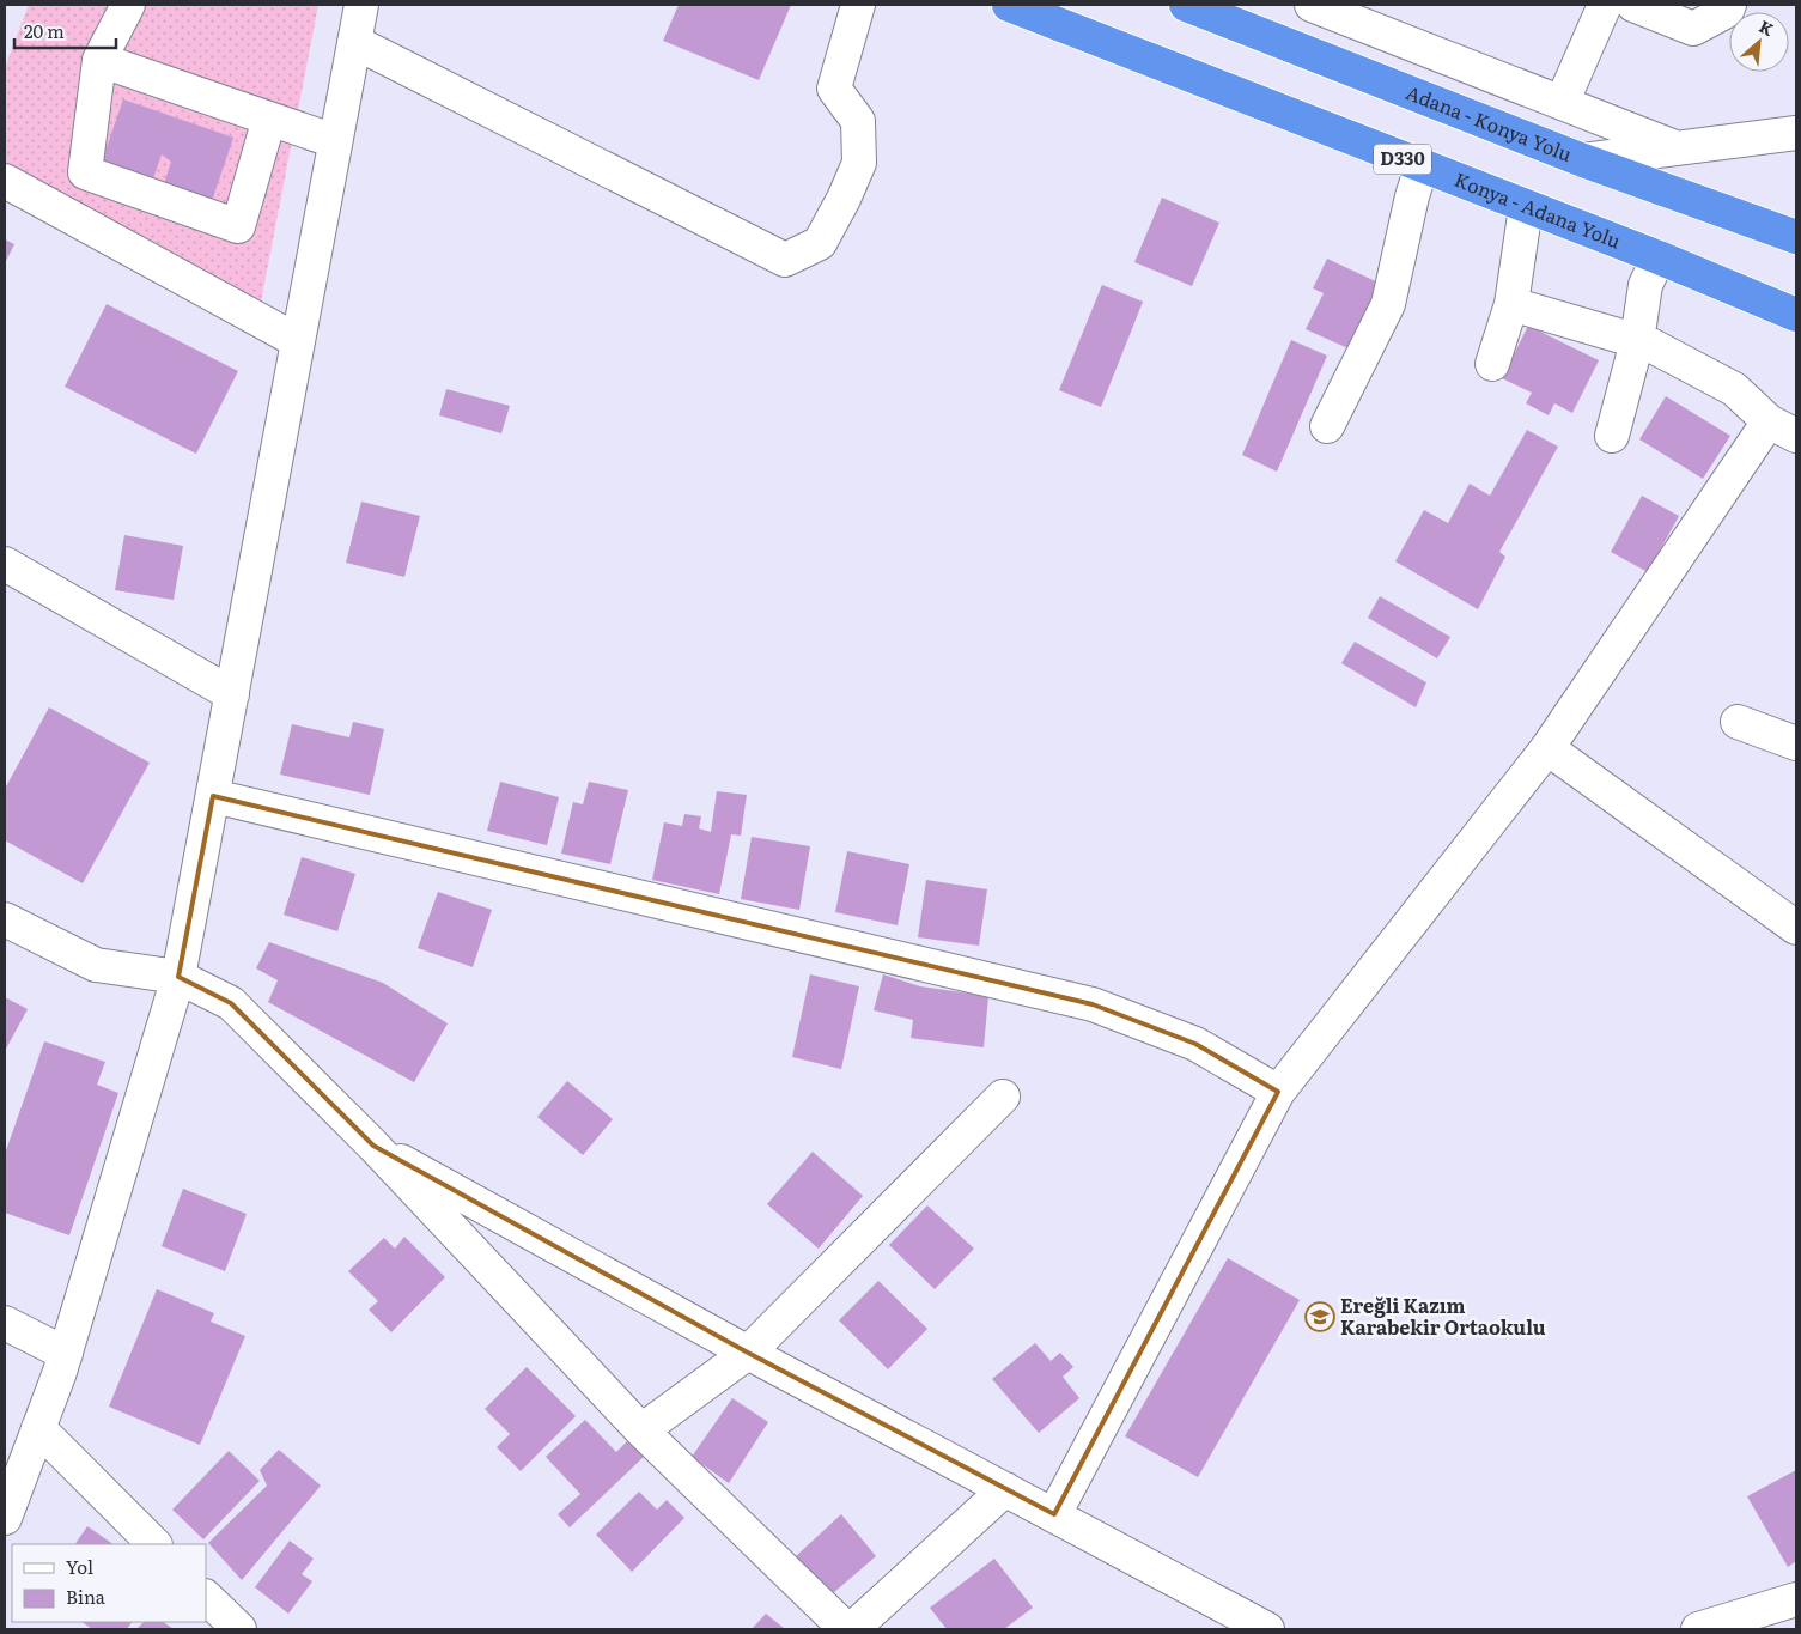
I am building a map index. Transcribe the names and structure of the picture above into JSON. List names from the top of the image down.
{
  "streets": {
    "highway": ["Adana - Konya Yolu", "D330", "Konya - Adana Yolu"]
  },
  "places": {
    "school or university": ["Ereğli Kazım Karabekir Ortaokulu"]
  },
  "legend": ["Yol", "Bina"],
  "scale_bar": "20 m",
  "north": "top right"
}
